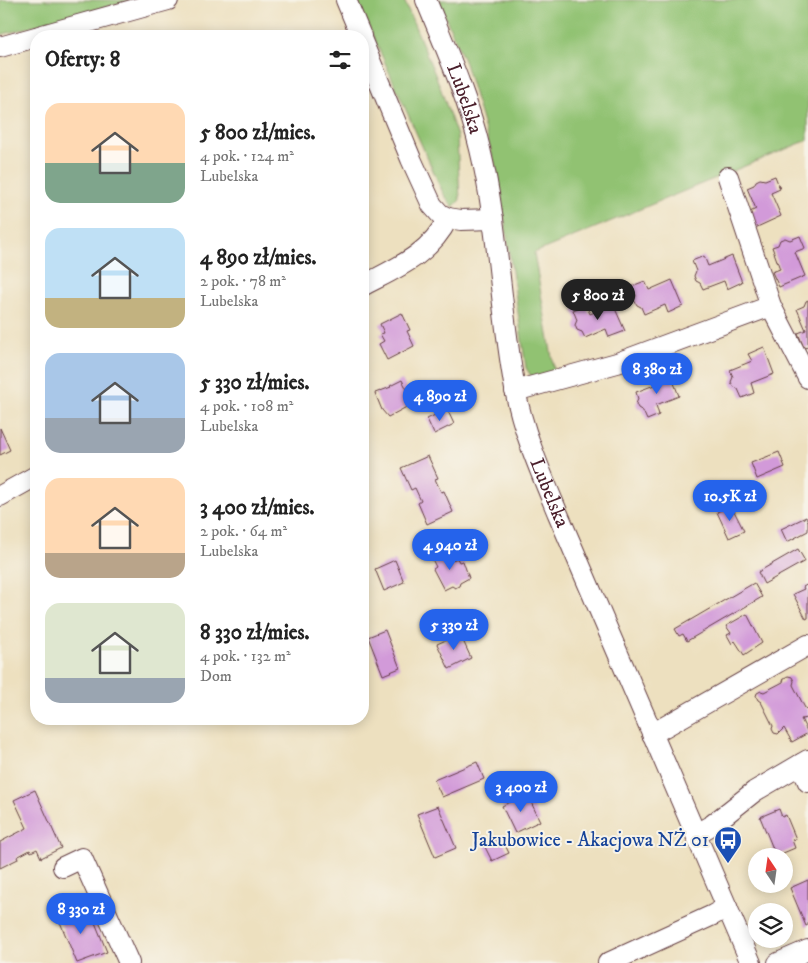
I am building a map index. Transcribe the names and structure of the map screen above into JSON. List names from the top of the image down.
{
  "streets": {
    "street": ["Lubelska"]
  },
  "places": {
    "bus stop": ["Jakubowice - Akacjowa NŻ 01"]
  },
  "north": "top",
  "page": {
    "heading": "Oferty: 8",
    "list": [
      {
        "name": "5 800 zł/mies.",
        "note": "4 pok. · 124 m² · Lubelska"
      },
      {
        "name": "4 890 zł/mies.",
        "note": "2 pok. · 78 m² · Lubelska"
      },
      {
        "name": "5 330 zł/mies.",
        "note": "4 pok. · 108 m² · Lubelska"
      },
      {
        "name": "3 400 zł/mies.",
        "note": "2 pok. · 64 m² · Lubelska"
      },
      {
        "name": "8 330 zł/mies.",
        "note": "4 pok. · 132 m² · Dom"
      }
    ],
    "price": [
      "5 800 zł",
      "8 380 zł",
      "4 890 zł",
      "10.5K zł",
      "4 940 zł",
      "5 330 zł",
      "3 400 zł",
      "8 330 zł"
    ]
  }
}
